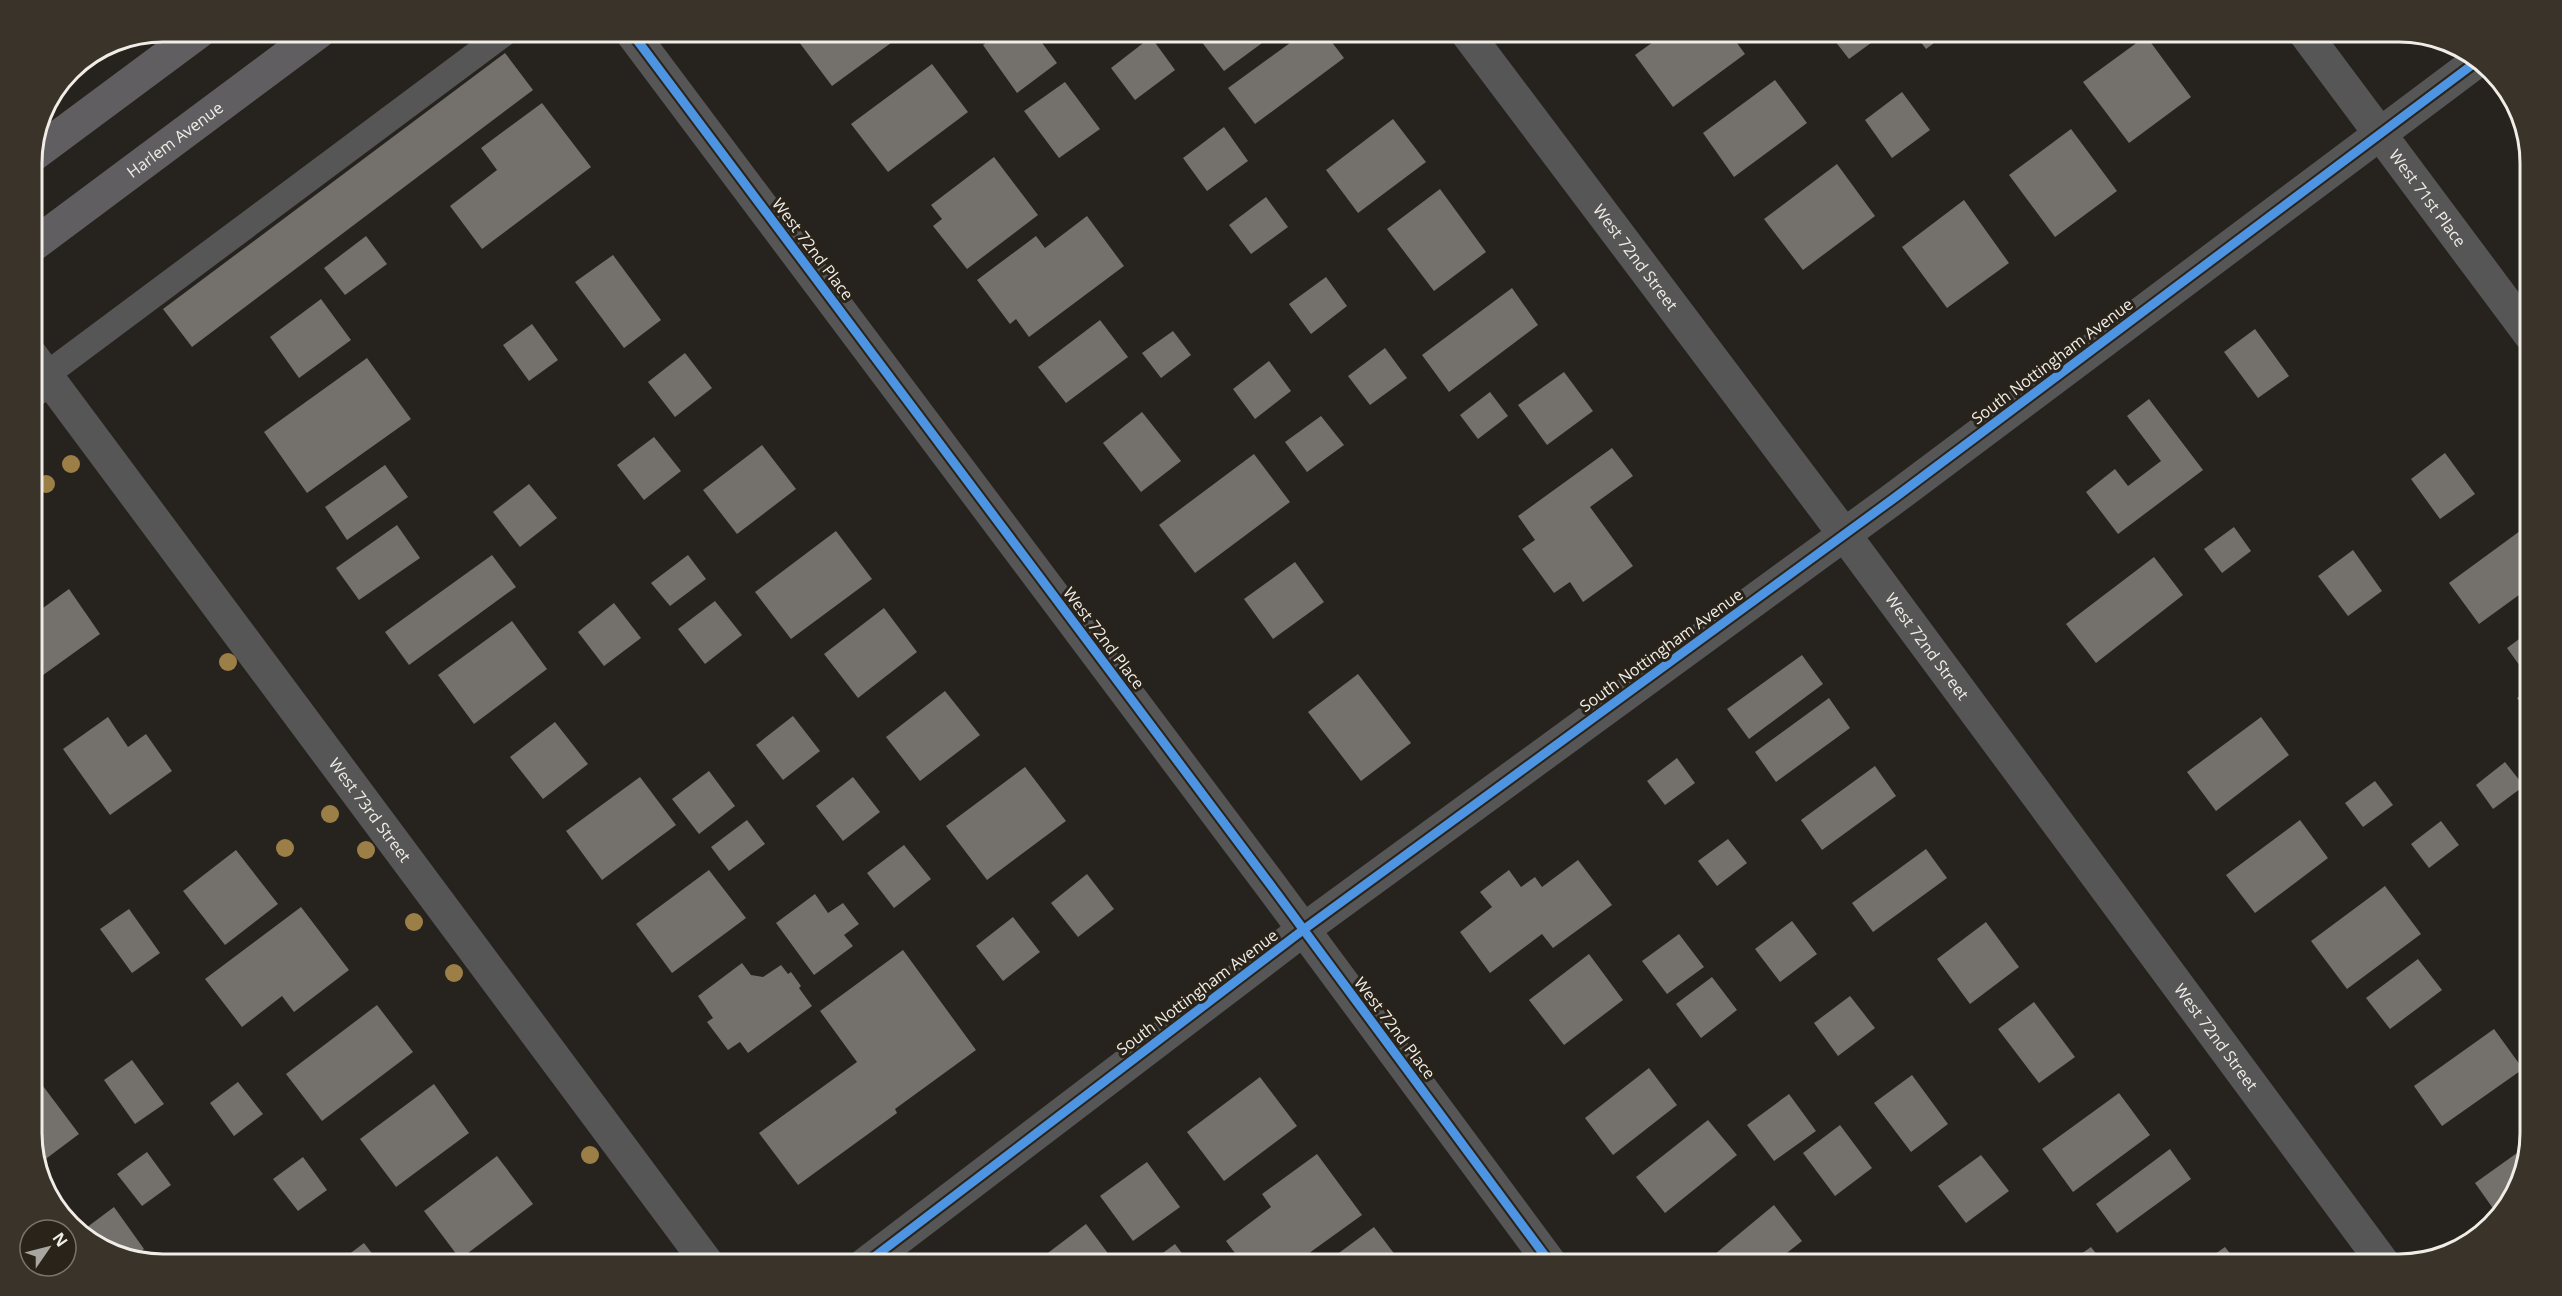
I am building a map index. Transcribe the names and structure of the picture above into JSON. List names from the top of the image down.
{
  "streets": {
    "main road": ["Harlem Avenue"],
    "street": [
      "West 71st Place",
      "West 72nd Place",
      "West 72nd Street",
      "South Nottingham Avenue",
      "West 73rd Street"
    ]
  },
  "crossings": [
    ["West 71st Place", "South Nottingham Avenue"],
    ["West 72nd Place", "South Nottingham Avenue"],
    ["West 72nd Street", "South Nottingham Avenue"]
  ],
  "north": "top right"
}
